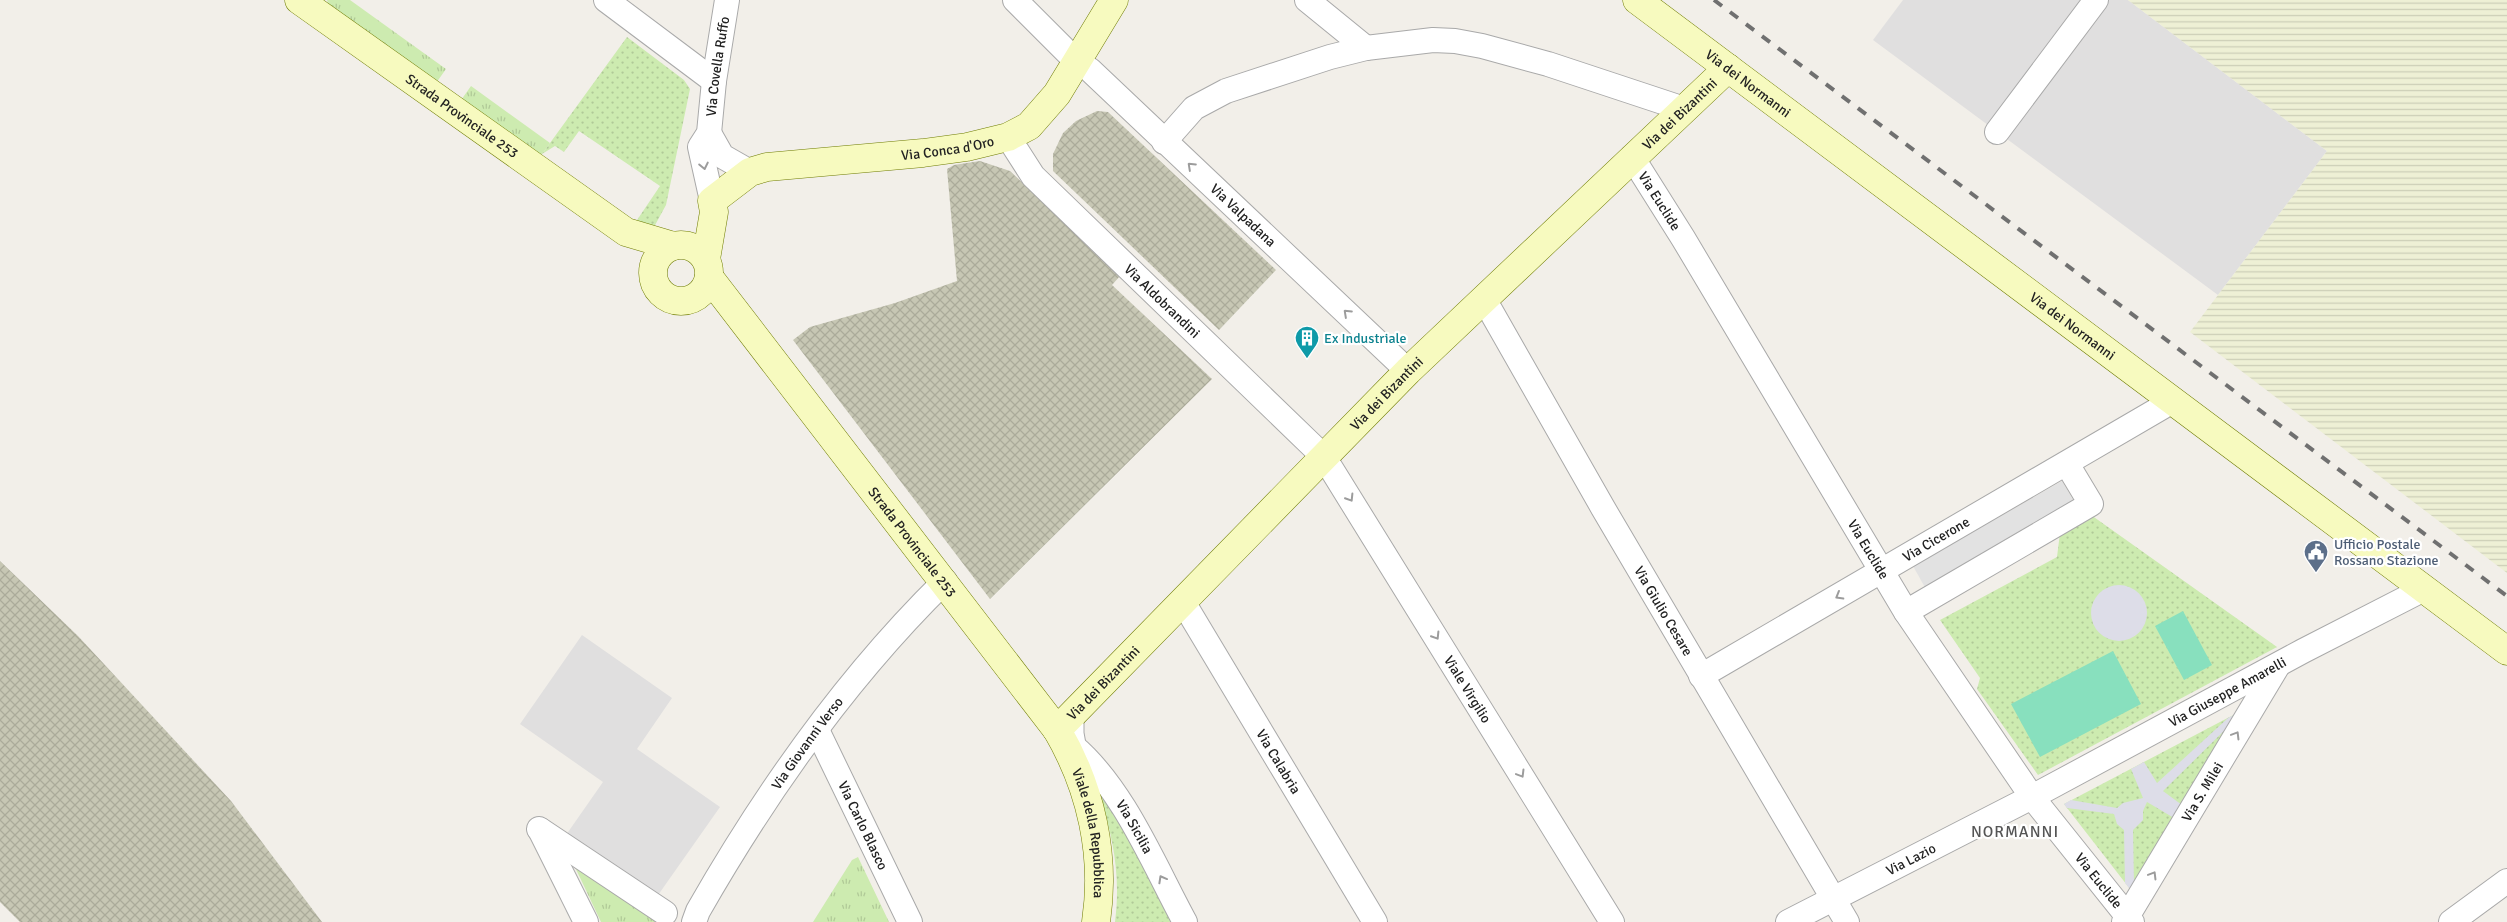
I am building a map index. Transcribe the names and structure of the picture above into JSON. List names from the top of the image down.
{
  "streets": {
    "street": [
      "Via Covella Ruffo",
      "Via dei Normanni",
      "Via dei Bizantini",
      "Strada Provinciale 253",
      "Via Conca d'Oro",
      "Via Euclide",
      "Via Valpadana",
      "Via Aldobrandini",
      "Via Cicerone",
      "Via Giulio Cesare",
      "Viale Virgilio",
      "Via Giuseppe Amarelli",
      "Via Giovanni Verso",
      "Via Calabria",
      "Via S. Milei",
      "Via Carlo Blasco",
      "Via Sicilia",
      "Viale della Repubblica",
      "Via Lazio"
    ]
  },
  "crossings": [
    ["Via Covella Ruffo", "Strada Provinciale 253"],
    ["Via Covella Ruffo", "Via Conca d'Oro"],
    ["Via dei Normanni", "Via dei Bizantini"],
    ["Via dei Normanni", "Via Cicerone"],
    ["Via dei Normanni", "Via Giuseppe Amarelli"],
    ["Via dei Bizantini", "Strada Provinciale 253"],
    ["Via dei Bizantini", "Via Euclide"],
    ["Via dei Bizantini", "Via Valpadana"],
    ["Via dei Bizantini", "Via Aldobrandini"],
    ["Via dei Bizantini", "Via Giulio Cesare"],
    ["Via dei Bizantini", "Viale Virgilio"],
    ["Via dei Bizantini", "Via Calabria"],
    ["Via dei Bizantini", "Via Sicilia"],
    ["Via dei Bizantini", "Viale della Repubblica"],
    ["Strada Provinciale 253", "Via Giovanni Verso"],
    ["Strada Provinciale 253", "Via Sicilia"],
    ["Strada Provinciale 253", "Viale della Repubblica"],
    ["Via Conca d'Oro", "Via Valpadana"],
    ["Via Conca d'Oro", "Via Aldobrandini"],
    ["Via Euclide", "Via Cicerone"],
    ["Via Euclide", "Via Giuseppe Amarelli"],
    ["Via Euclide", "Via S. Milei"],
    ["Via Euclide", "Via Lazio"],
    ["Via Aldobrandini", "Viale Virgilio"],
    ["Via Cicerone", "Via Giulio Cesare"],
    ["Via Giulio Cesare", "Via Lazio"],
    ["Via Giuseppe Amarelli", "Via S. Milei"],
    ["Via Giuseppe Amarelli", "Via Lazio"],
    ["Via Giovanni Verso", "Via Carlo Blasco"],
    ["Via Sicilia", "Viale della Repubblica"]
  ],
  "one_way": [
    "Via Valpadana",
    "Via Cicerone",
    "Viale Virgilio",
    "Via S. Milei",
    "Via Sicilia"
  ],
  "districts": ["NORMANNI"],
  "places": {
    "building": ["Ex Industriale"],
    "public building": ["Ufficio Postale Rossano Stazione"]
  }
}
